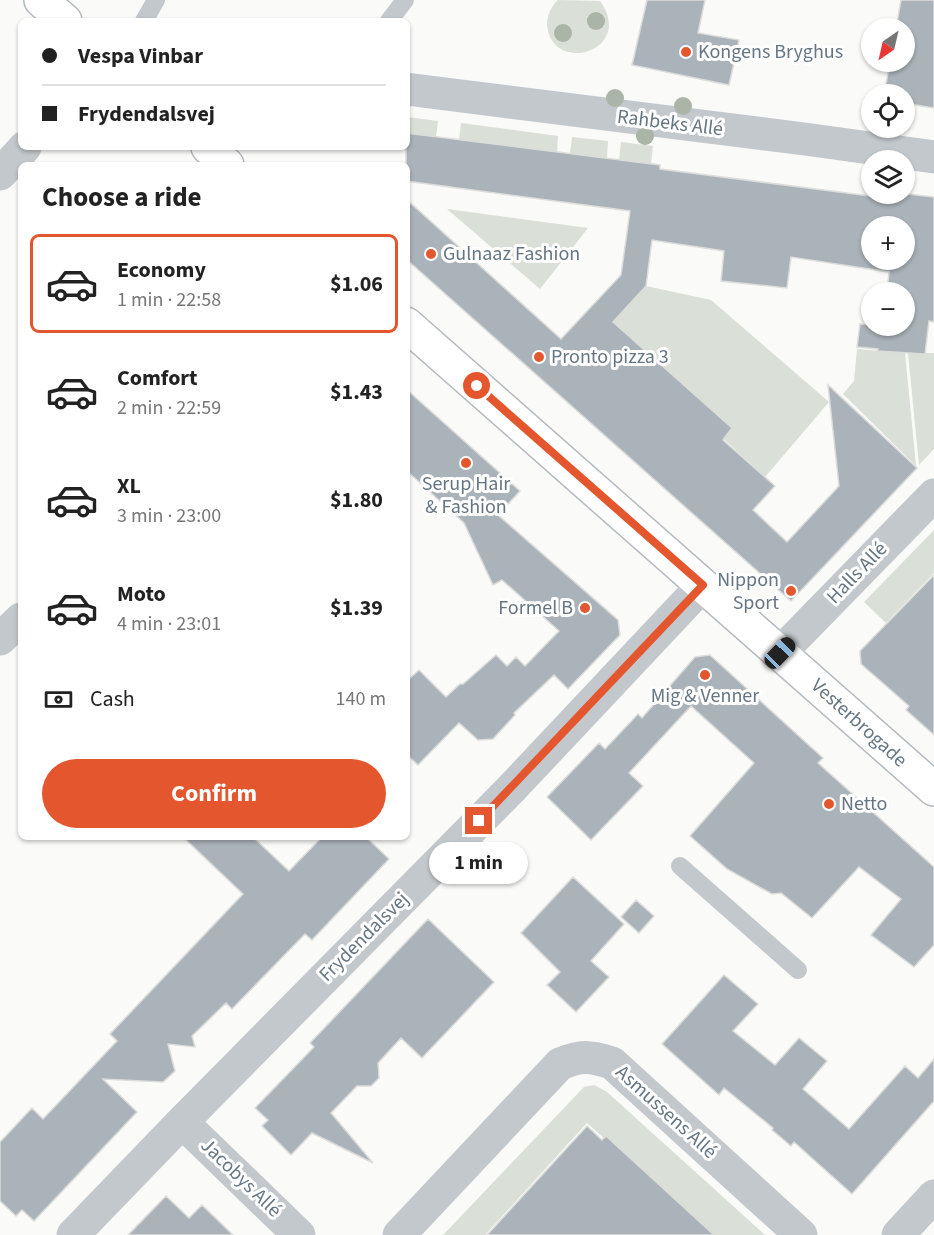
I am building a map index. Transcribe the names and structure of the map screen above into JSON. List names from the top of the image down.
{
  "streets": {
    "street": [
      "Rahbeks Allé",
      "Halls Allé",
      "Vesterbrogade",
      "Frydendalsvej",
      "Asmussens Allé",
      "Jacobys Allé"
    ]
  },
  "crossings": [
    ["Halls Allé", "Vesterbrogade"],
    ["Vesterbrogade", "Frydendalsvej"],
    ["Frydendalsvej", "Jacobys Allé"]
  ],
  "places": [
    "Kongens Bryghus",
    "Gulnaaz Fashion",
    "Pronto pizza 3",
    "Serup Hair & Fashion",
    "Nippon Sport",
    "Formel B",
    "Mig & Venner",
    "Netto"
  ],
  "north": "bottom left",
  "page": {
    "map_buttons": ["+", "−"],
    "banner": ["Vespa Vinbar", "Frydendalsvej"],
    "heading": "Choose a ride",
    "list": [
      {
        "name": "Economy",
        "note": "1 min · 22:58",
        "value": "$1.06"
      },
      {
        "name": "Comfort",
        "note": "2 min · 22:59",
        "value": "$1.43"
      },
      {
        "name": "XL",
        "note": "3 min · 23:00",
        "value": "$1.80"
      },
      {
        "name": "Moto",
        "note": "4 min · 23:01",
        "value": "$1.39"
      }
    ],
    "pay": ["Cash", "140 m"],
    "buttons": "Confirm",
    "bubble": "1 min"
  }
}
